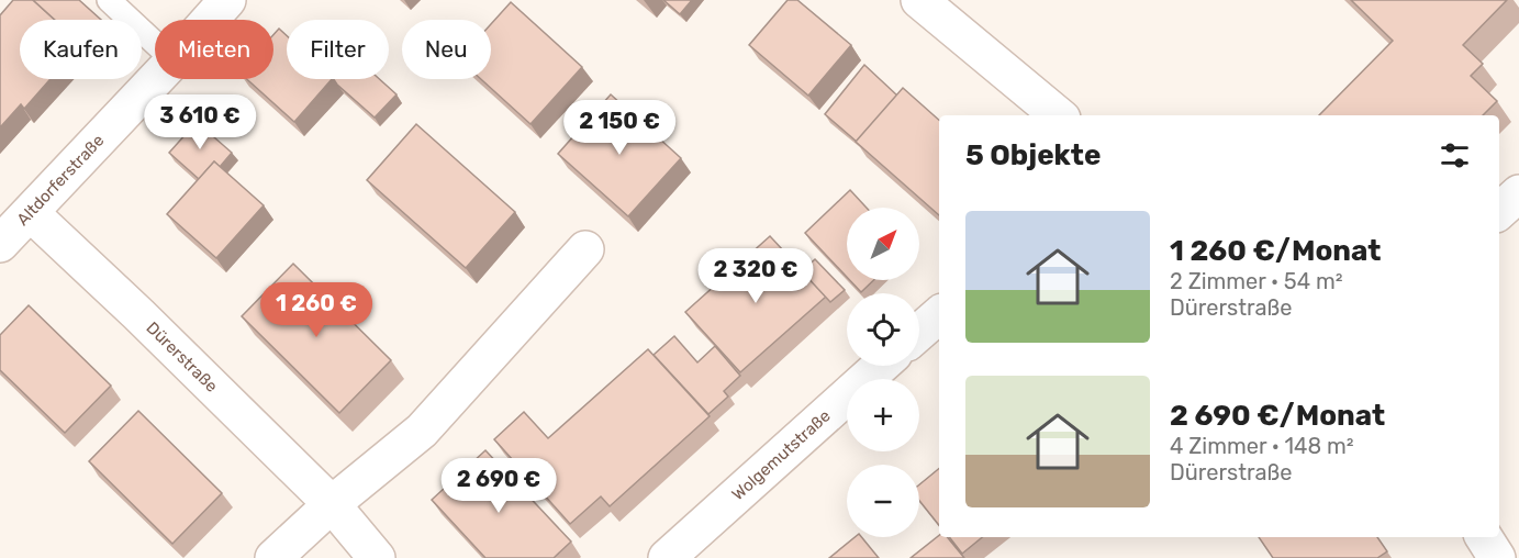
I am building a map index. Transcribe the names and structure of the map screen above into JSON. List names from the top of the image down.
{
  "streets": {
    "street": ["Altdorferstraße", "Dürerstraße", "Wolgemutstraße"]
  },
  "crossings": [
    ["Altdorferstraße", "Dürerstraße"]
  ],
  "north": "top right",
  "page": {
    "chip": [
      "Kaufen",
      "Mieten",
      "Filter",
      "Neu"
    ],
    "price": [
      "3 610 €",
      "2 150 €",
      "2 320 €",
      "1 260 €",
      "2 690 €"
    ],
    "heading": "5 Objekte",
    "list": [
      {
        "name": "1 260 €/Monat",
        "note": "2 Zimmer · 54 m² · Dürerstraße"
      },
      {
        "name": "2 690 €/Monat",
        "note": "4 Zimmer · 148 m² · Dürerstraße"
      }
    ],
    "map_buttons": ["+", "−"]
  }
}
